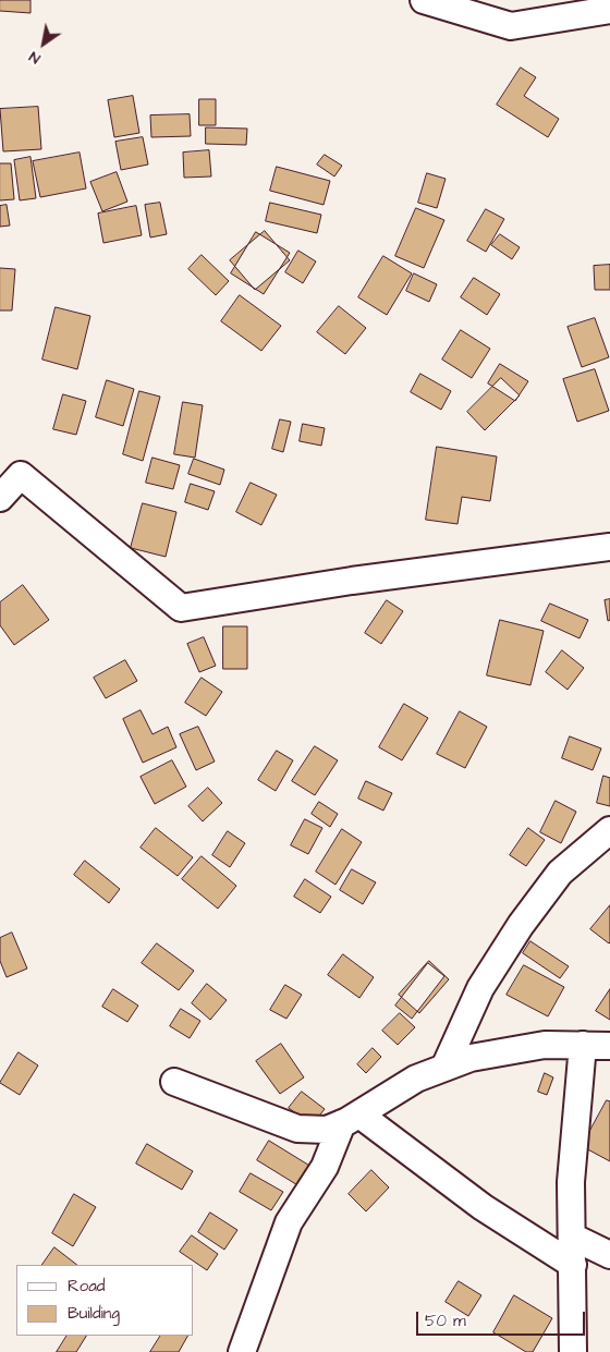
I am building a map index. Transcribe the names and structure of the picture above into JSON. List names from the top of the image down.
{
  "legend": ["Road", "Building"],
  "scale_bar": "50 m",
  "north": "bottom left"
}
